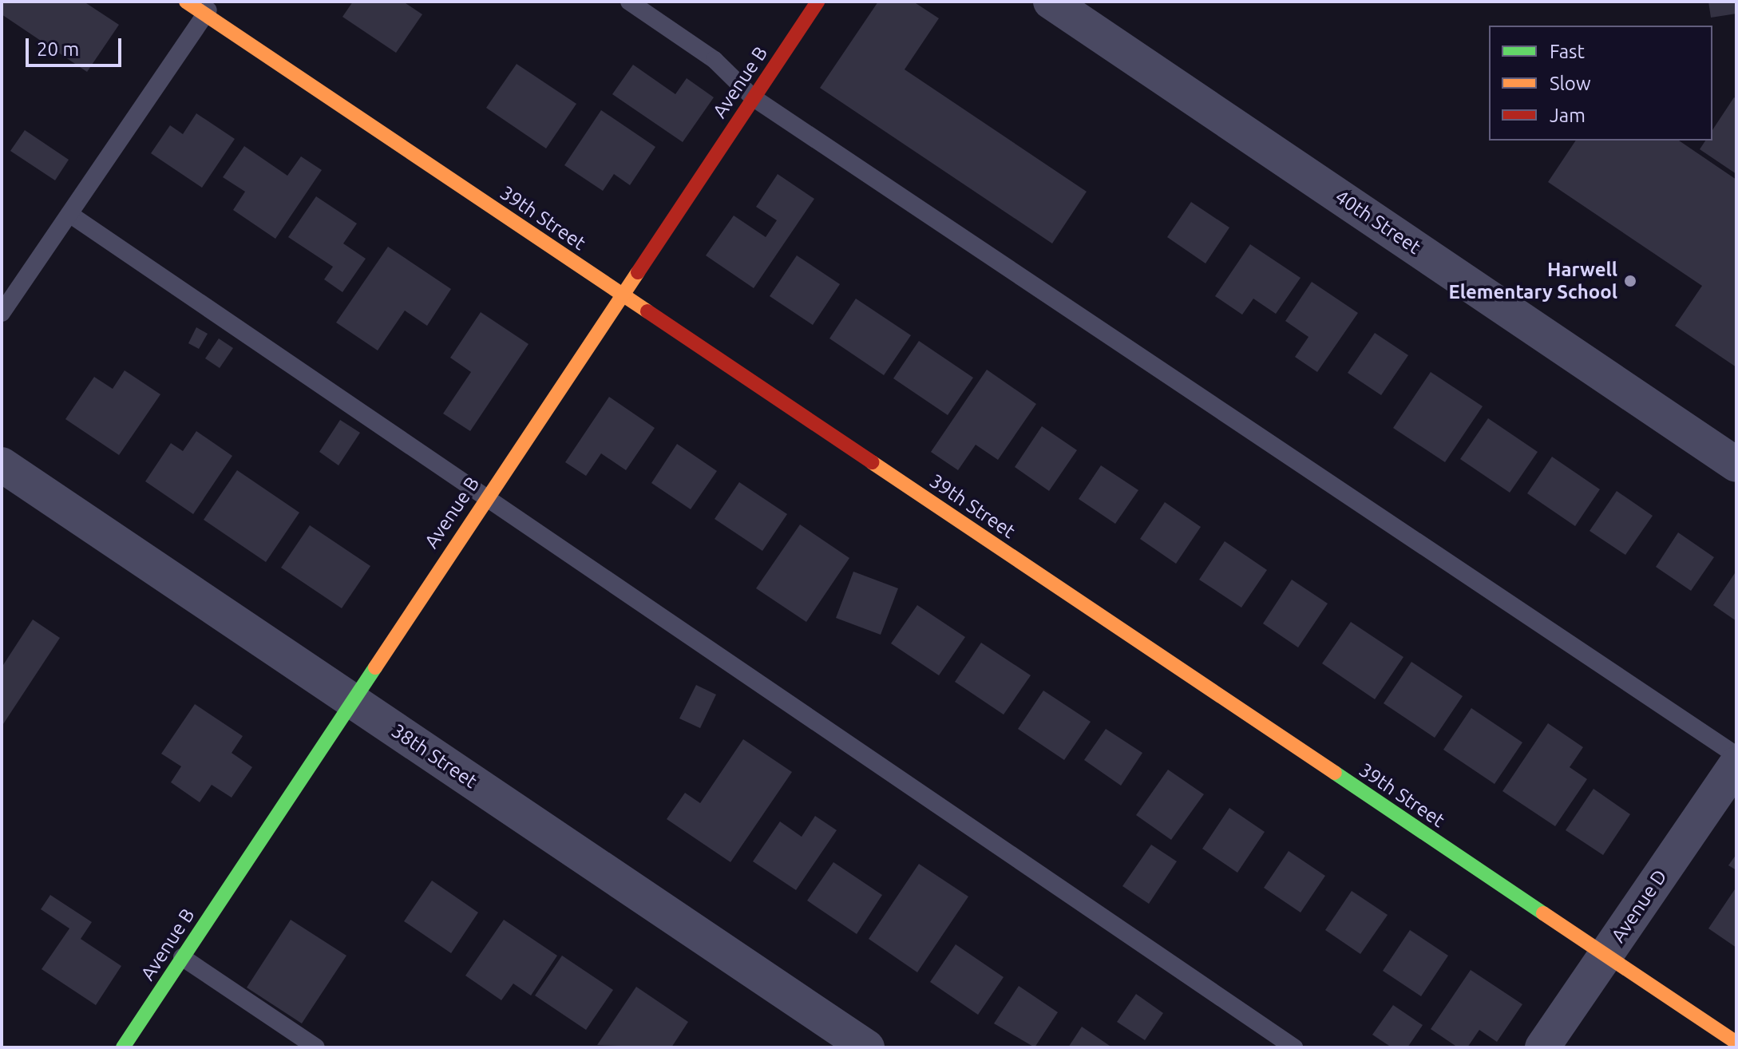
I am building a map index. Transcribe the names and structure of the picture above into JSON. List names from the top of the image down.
{
  "streets": {
    "street": [
      "Avenue B",
      "39th Street",
      "40th Street",
      "38th Street",
      "Avenue D"
    ]
  },
  "crossings": [
    ["Avenue B", "39th Street"],
    ["Avenue B", "38th Street"],
    ["39th Street", "Avenue D"]
  ],
  "places": ["Harwell Elementary School"],
  "legend": ["Fast", "Slow", "Jam"],
  "scale_bar": "20 m"
}
